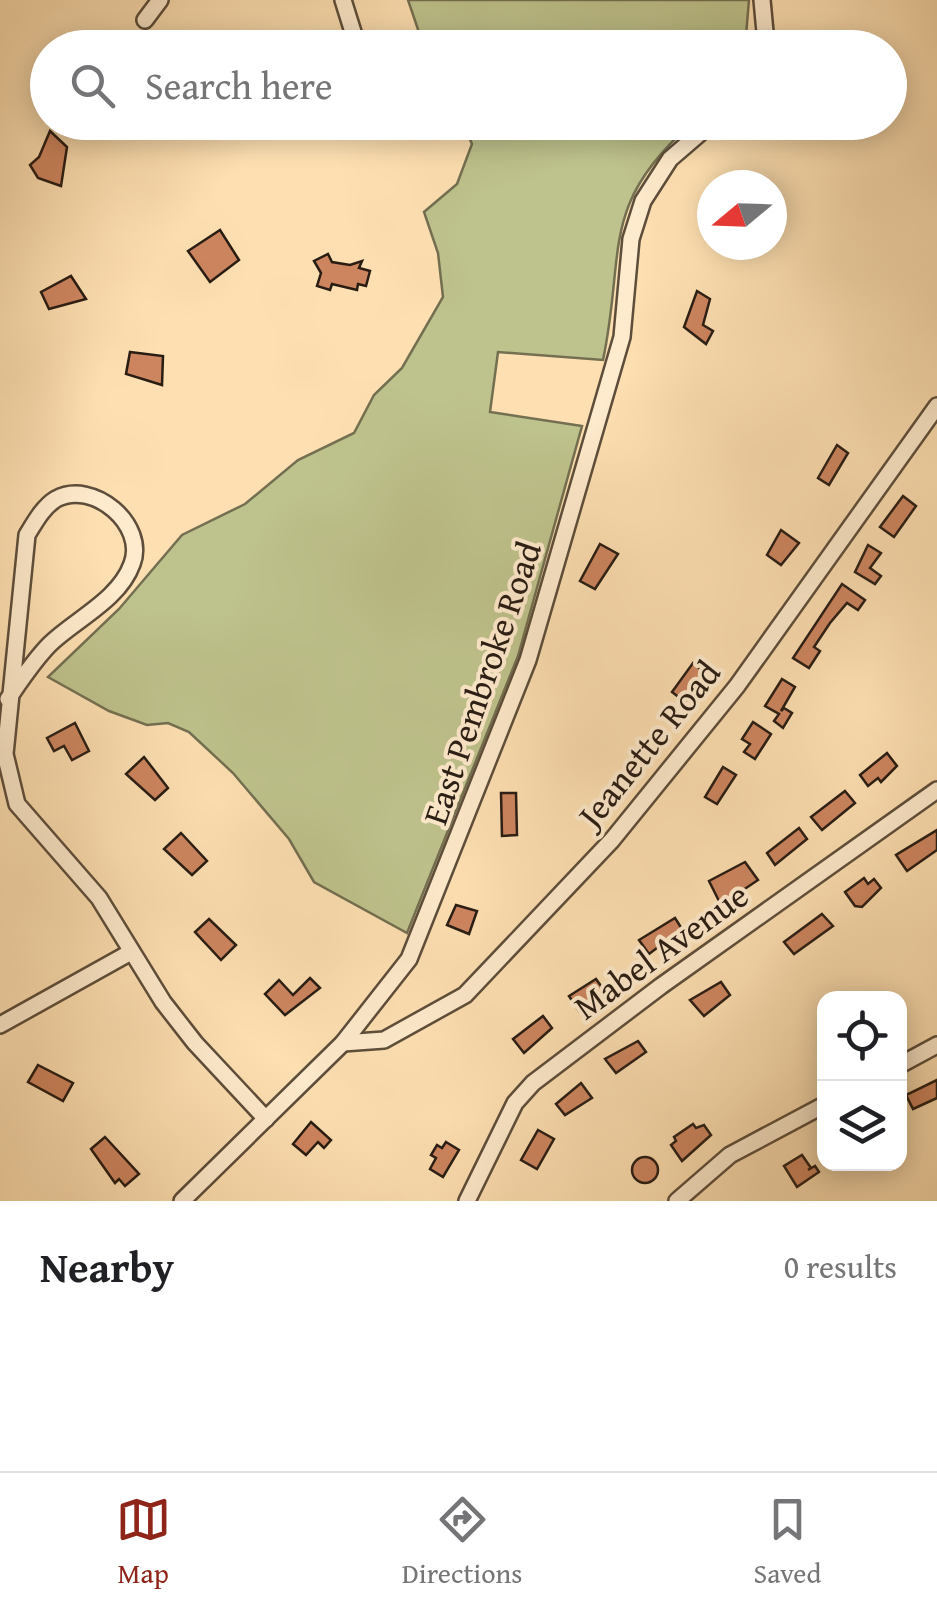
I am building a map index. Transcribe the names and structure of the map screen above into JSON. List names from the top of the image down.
{
  "streets": {
    "street": ["East Pembroke Road", "Jeanette Road", "Mabel Avenue"]
  },
  "crossings": [
    ["East Pembroke Road", "Jeanette Road"]
  ],
  "north": "left",
  "page": {
    "search": "Search here",
    "heading": ["Nearby", "0 results"],
    "nav": ["Map", "Directions", "Saved"]
  }
}
